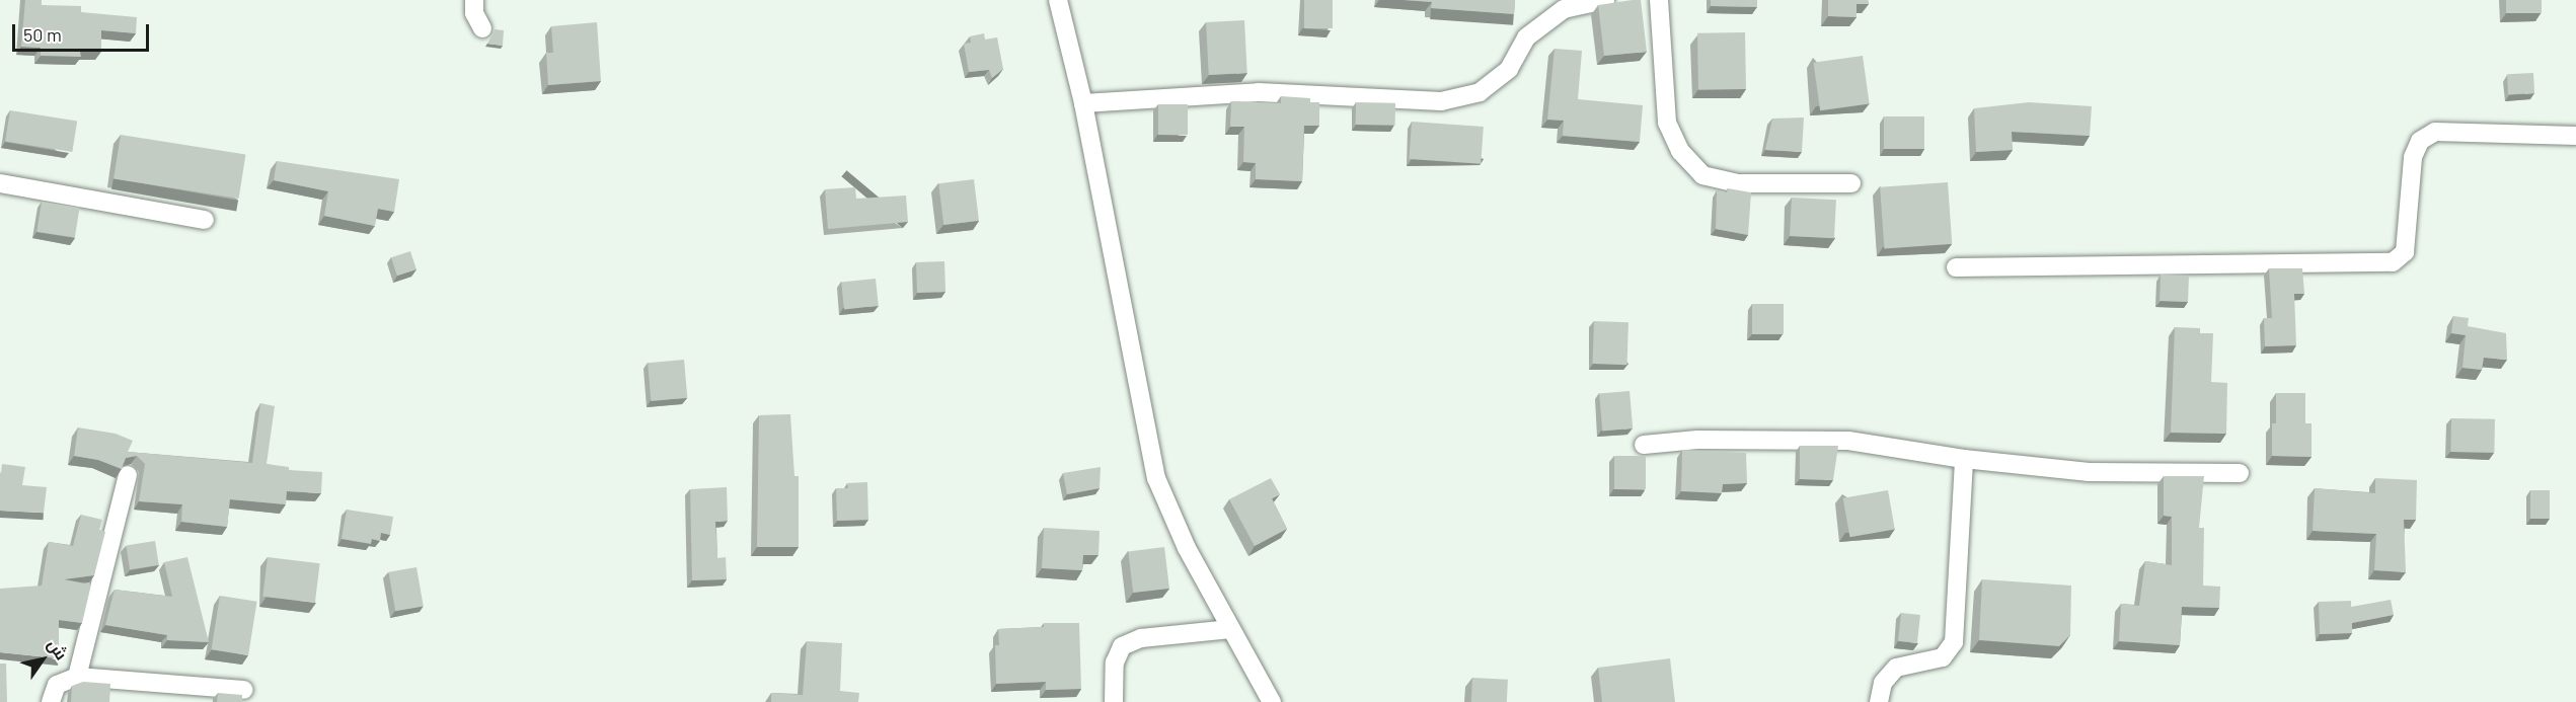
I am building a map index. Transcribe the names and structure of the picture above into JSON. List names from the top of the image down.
{
  "scale_bar": "50 m",
  "north": "top right"
}
